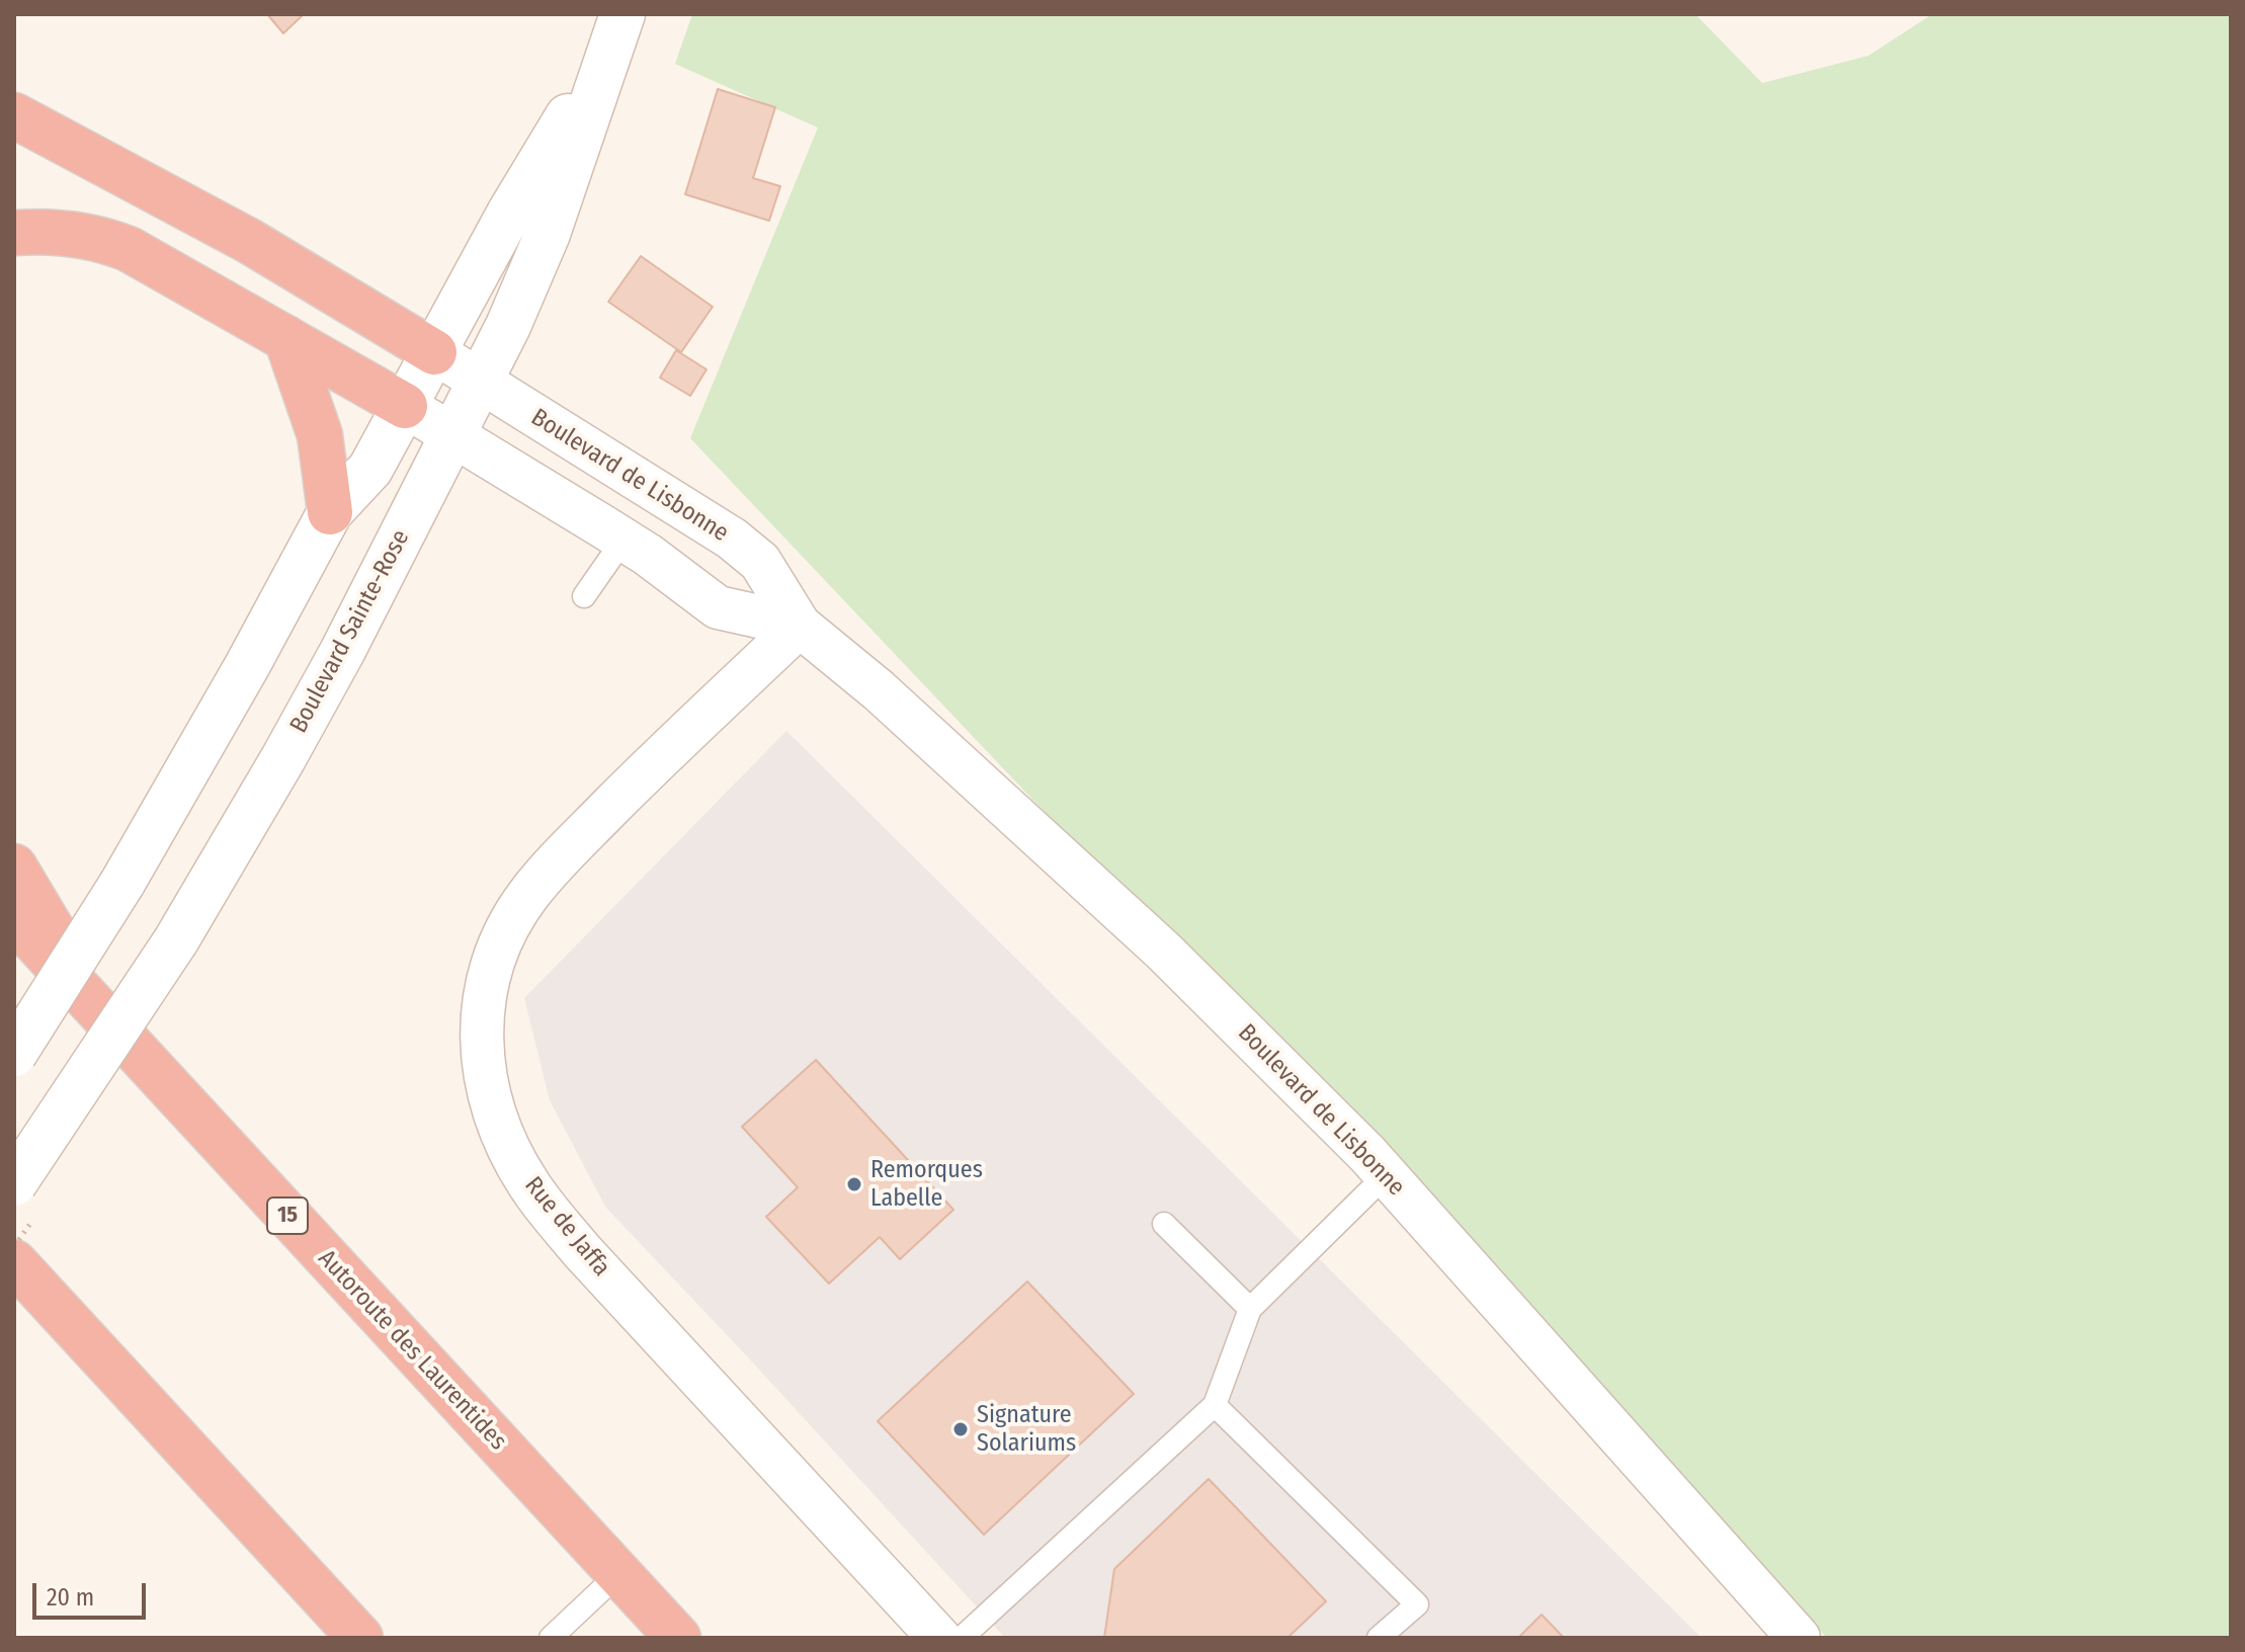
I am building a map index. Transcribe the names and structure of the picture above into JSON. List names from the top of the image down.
{
  "streets": {
    "highway": ["15", "Autoroute des Laurentides"],
    "street": ["Boulevard de Lisbonne", "Boulevard Sainte-Rose", "Rue de Jaffa"]
  },
  "crossings": [
    ["Boulevard de Lisbonne", "Boulevard Sainte-Rose"],
    ["Boulevard de Lisbonne", "Rue de Jaffa"]
  ],
  "places": ["Remorques Labelle", "Signature Solariums"],
  "scale_bar": "20 m"
}
